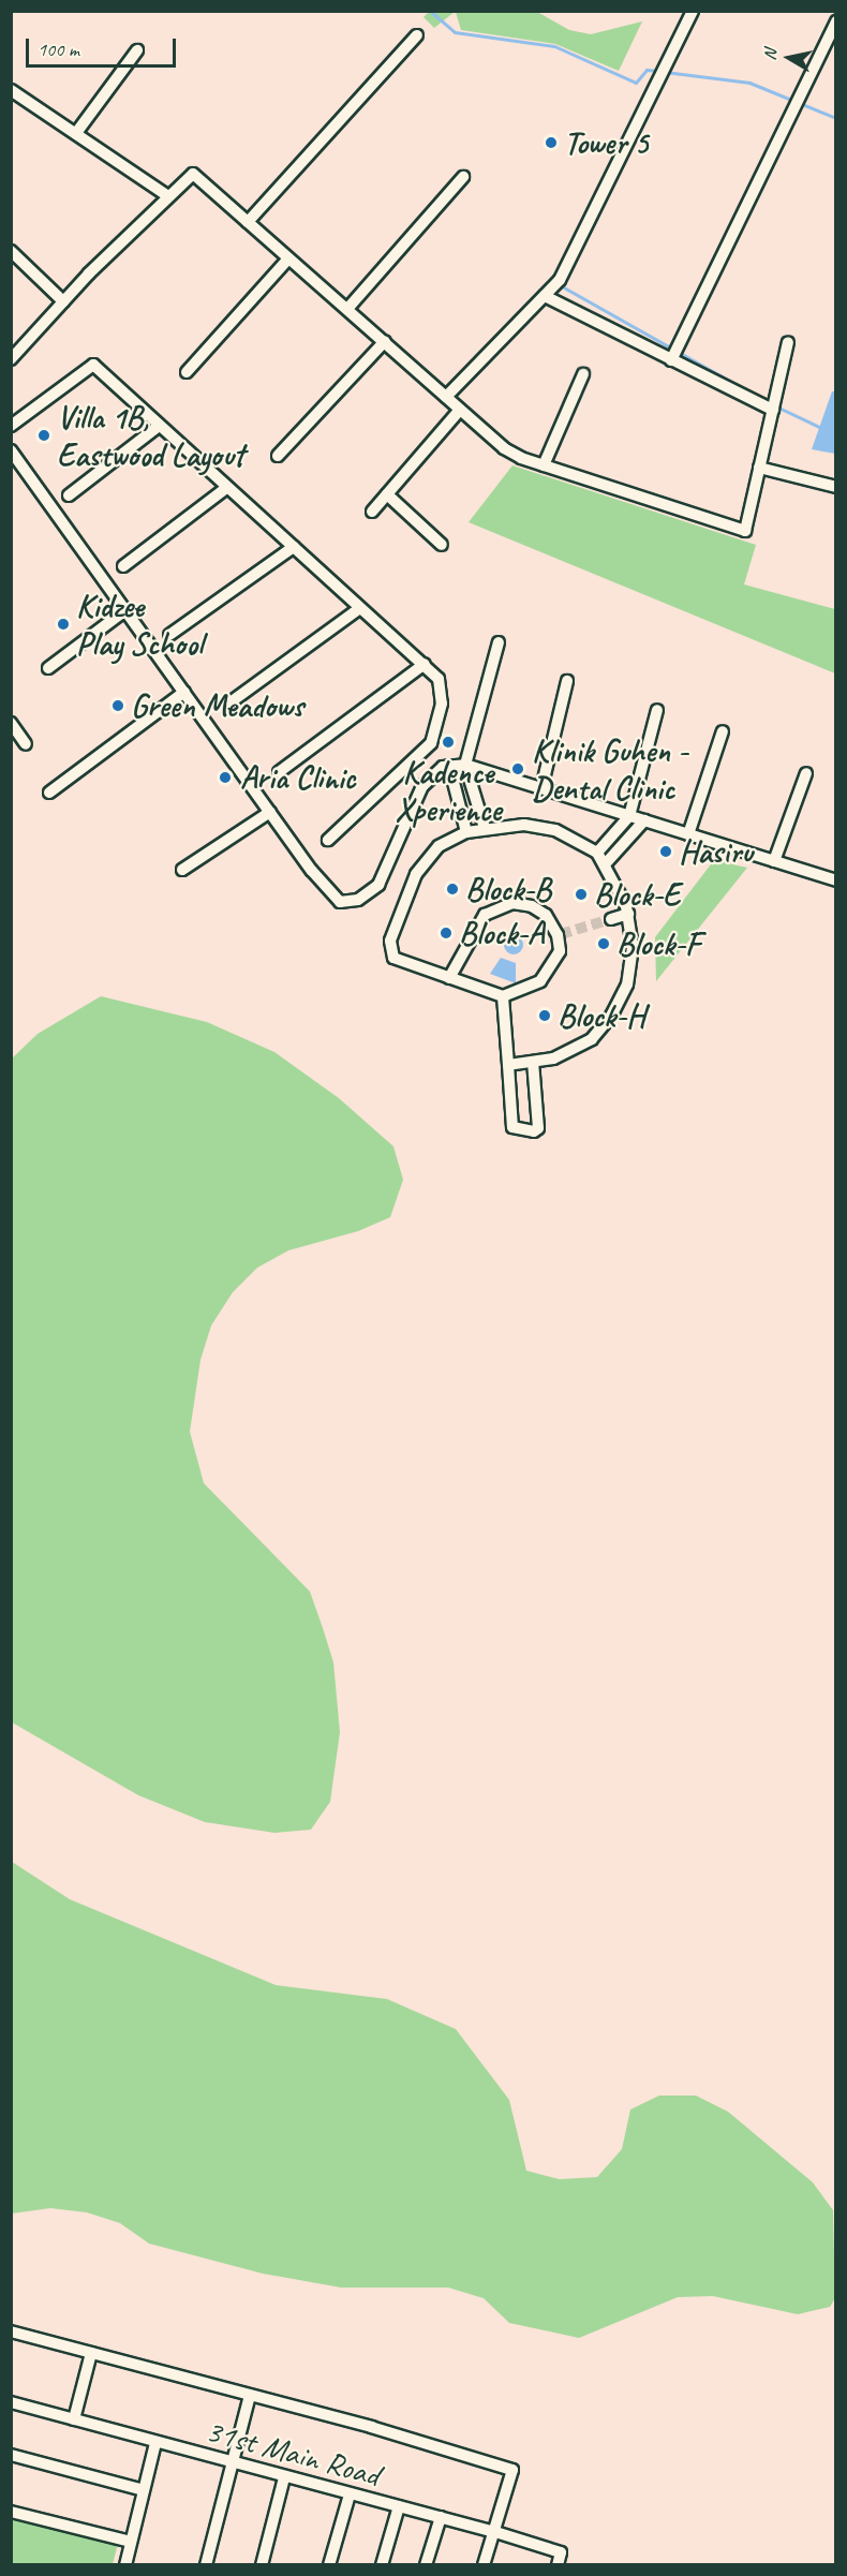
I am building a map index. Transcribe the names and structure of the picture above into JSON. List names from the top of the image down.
{
  "streets": {
    "street": ["31st Main Road"]
  },
  "places": [
    "Tower 5",
    "Villa 1B, Eastwood Layout",
    "Kidzee Play School",
    "Green Meadows",
    "Kadence Xperience",
    "Klinik Guhen - Dental Clinic",
    "Aria Clinic",
    "Hasiru",
    "Block-B",
    "Block-E",
    "Block-A",
    "Block-F",
    "Block-H"
  ],
  "scale_bar": "100 m",
  "north": "left"
}
